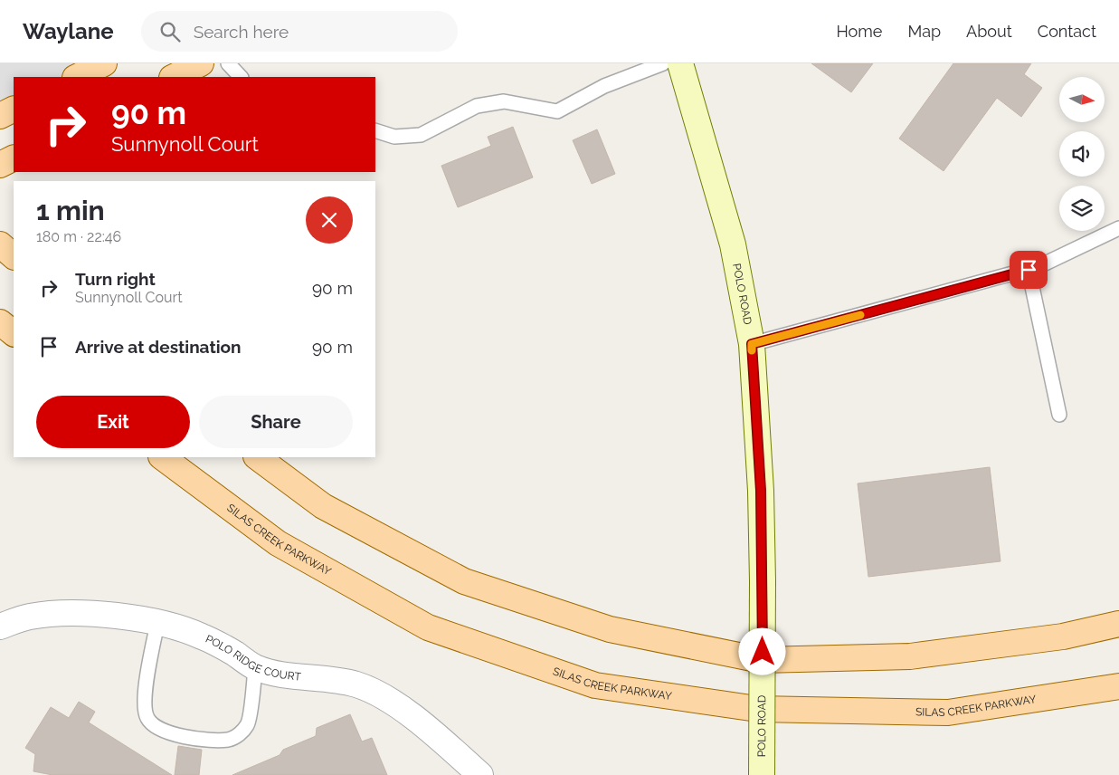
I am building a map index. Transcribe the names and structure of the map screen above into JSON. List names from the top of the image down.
{
  "streets": {
    "main road": ["POLO ROAD", "SILAS CREEK PARKWAY"],
    "street": ["POLO RIDGE COURT"]
  },
  "north": "right",
  "page": {
    "header": "Waylane",
    "search": "Search here",
    "nav": [
      "Home",
      "Map",
      "About",
      "Contact"
    ],
    "turn": ["90 m", "Sunnynoll Court"],
    "heading": ["1 min", "180 m · 22:46"],
    "list": [
      {
        "name": "Turn right",
        "note": "Sunnynoll Court",
        "value": "90 m"
      },
      {
        "name": "Arrive at destination",
        "value": "90 m"
      }
    ],
    "buttons": ["Exit", "Share"]
  }
}
